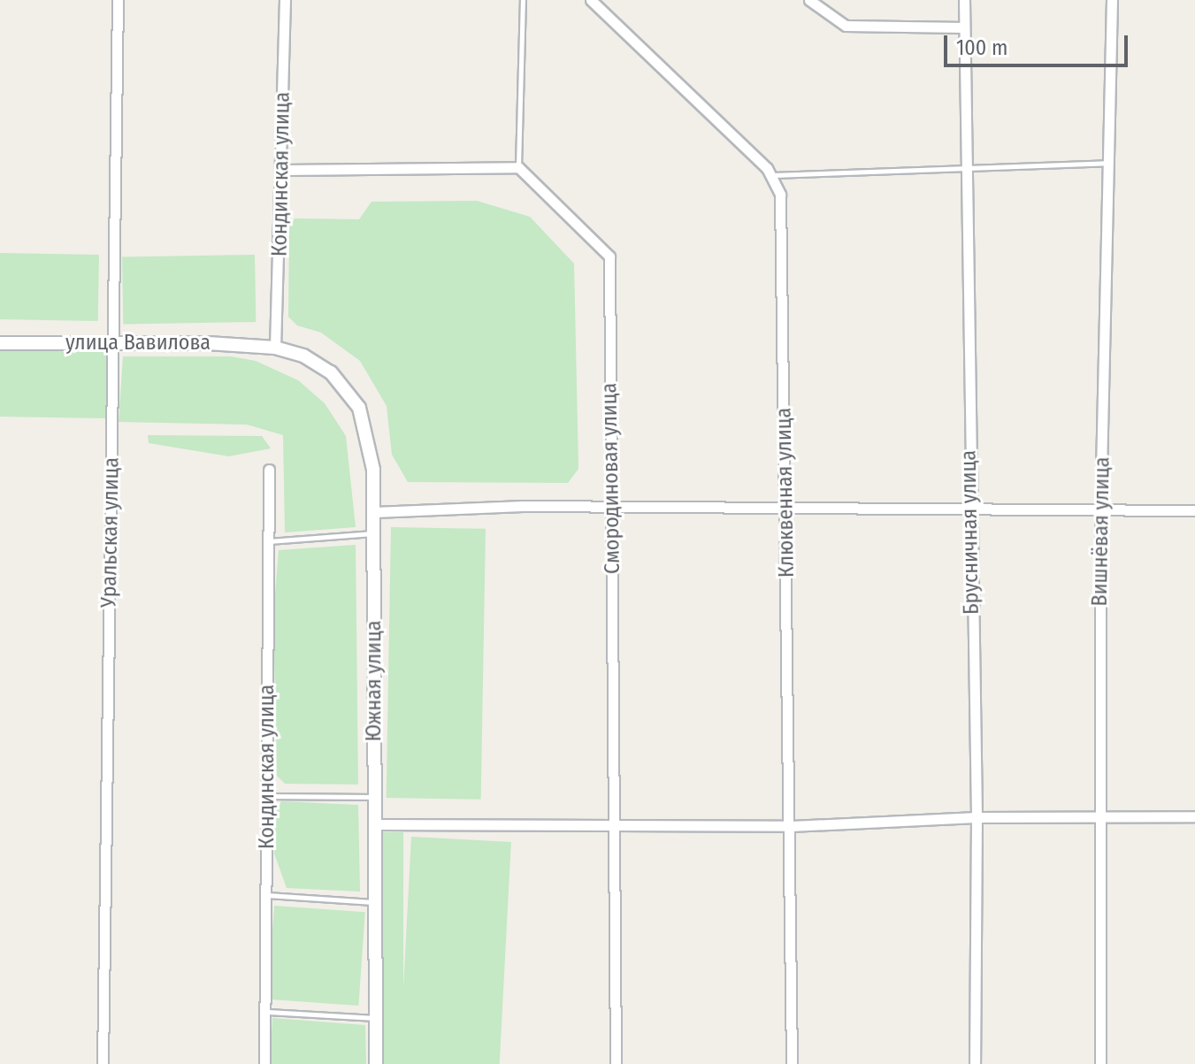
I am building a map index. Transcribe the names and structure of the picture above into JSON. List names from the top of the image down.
{
  "streets": {
    "street": [
      "Кондинская улица",
      "улица Вавилова",
      "Смородиновая улица",
      "Клюквенная улица",
      "Вишнёвая улица",
      "Уральская улица",
      "Брусничная улица",
      "Южная улица"
    ]
  },
  "crossings": [
    ["Кондинская улица", "улица Вавилова"],
    ["Кондинская улица", "Южная улица"],
    ["улица Вавилова", "Уральская улица"],
    ["улица Вавилова", "Южная улица"]
  ],
  "scale_bar": "100 m"
}
